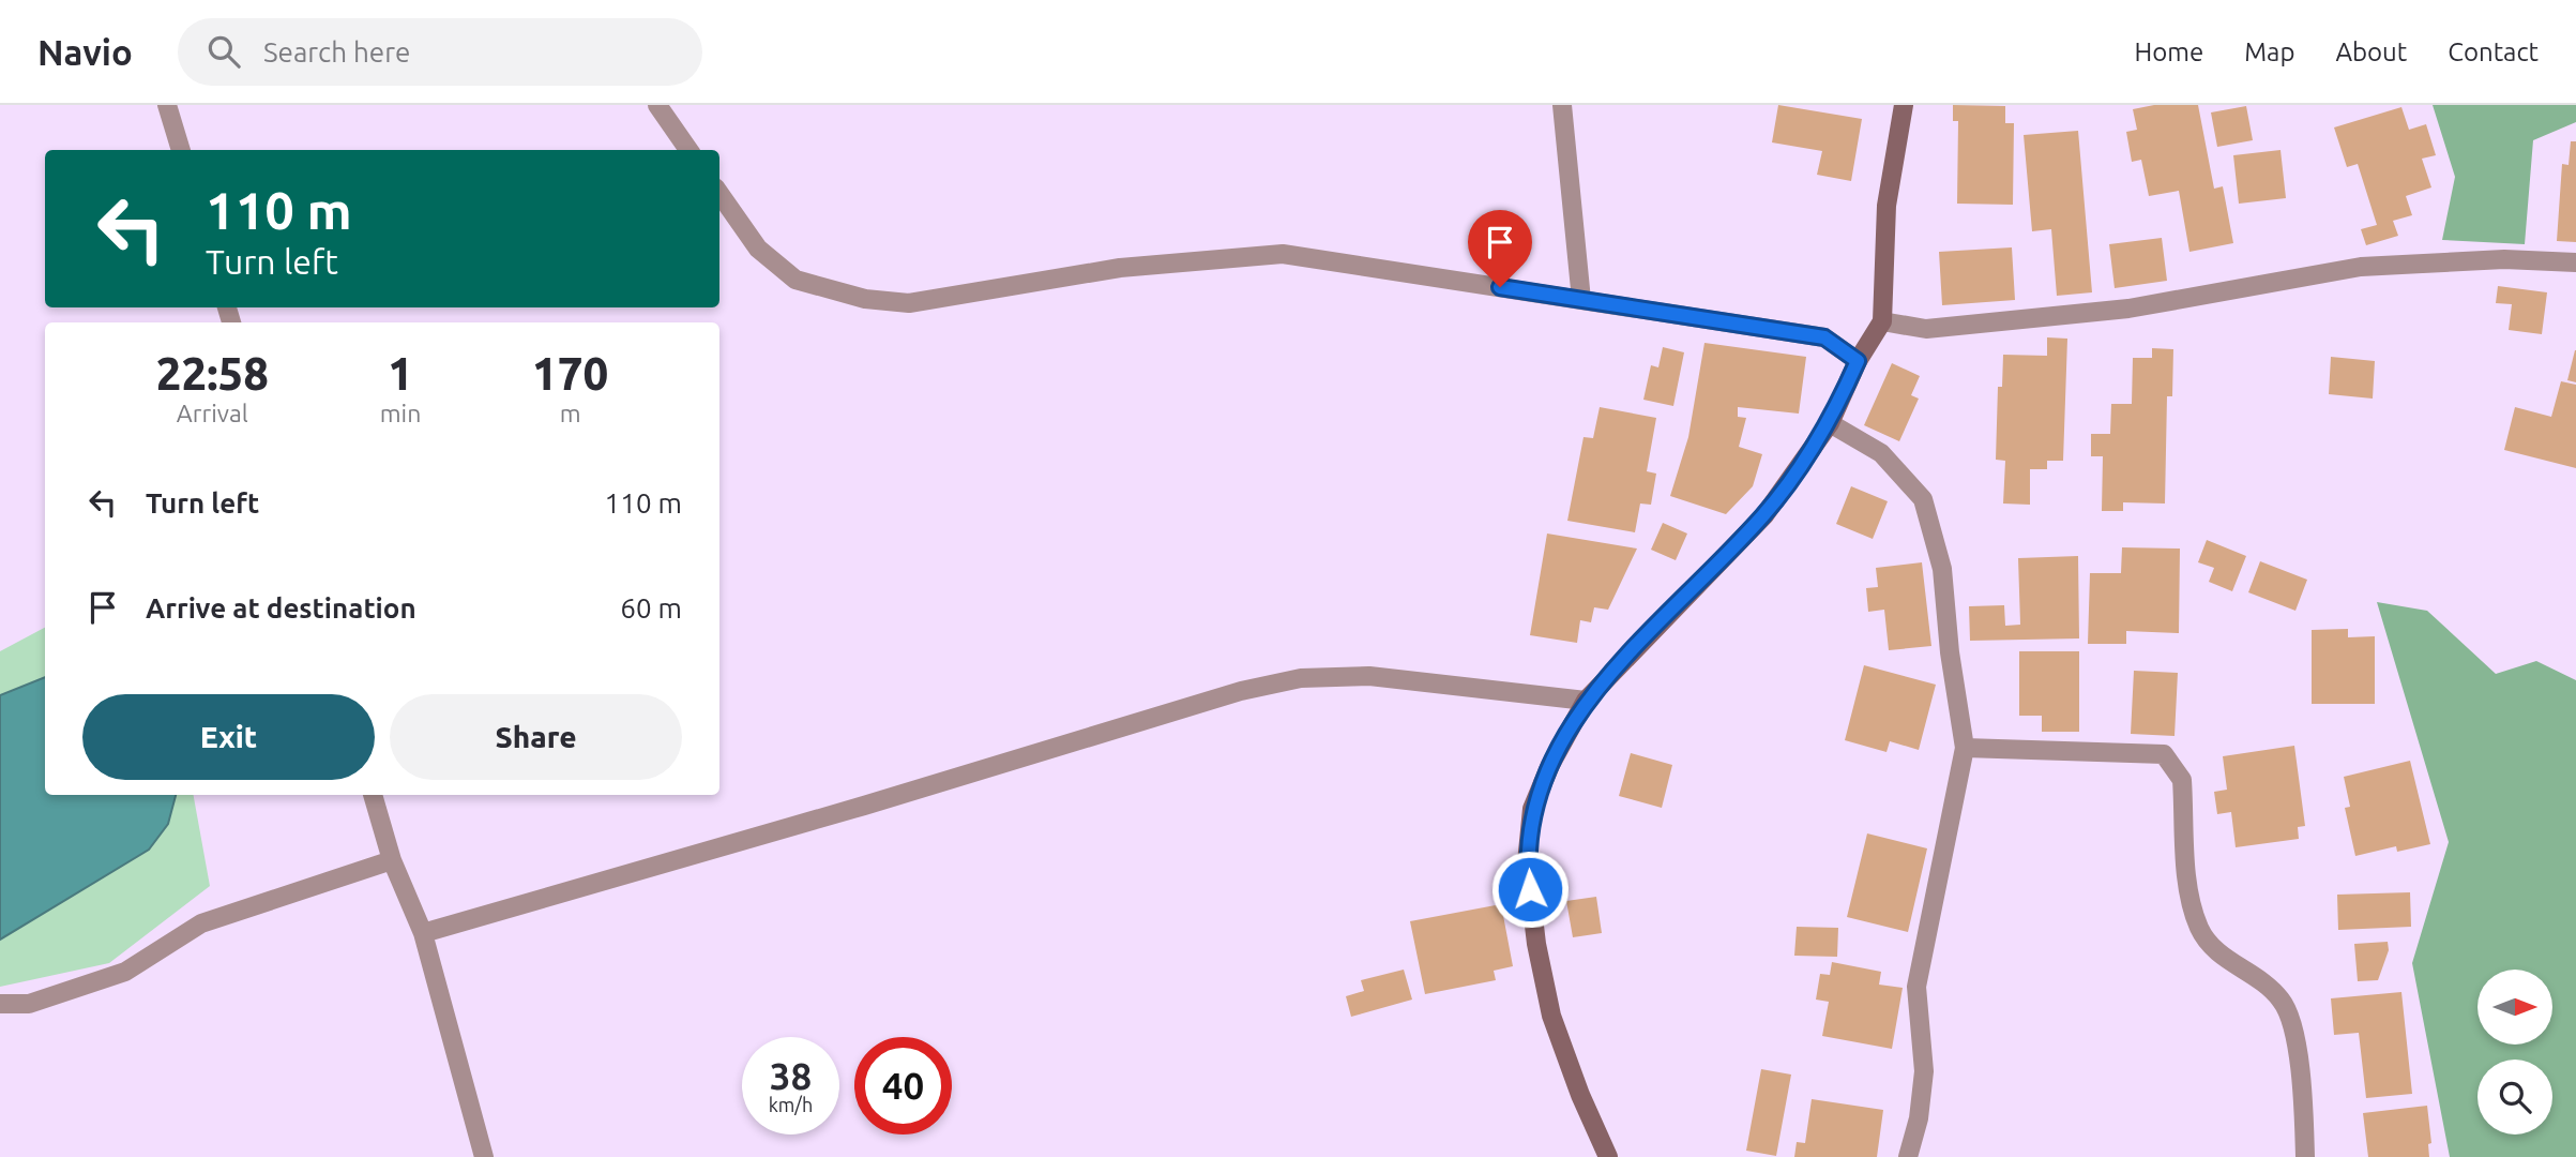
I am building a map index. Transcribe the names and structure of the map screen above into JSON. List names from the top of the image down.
{
  "north": "right",
  "page": {
    "header": "Navio",
    "search": "Search here",
    "nav": [
      "Home",
      "Map",
      "About",
      "Contact"
    ],
    "turn": ["110 m", "Turn left"],
    "eta": [
      "22:58",
      "Arrival",
      "1",
      "min",
      "170",
      "m"
    ],
    "list": [
      {
        "name": "Turn left",
        "value": "110 m"
      },
      {
        "name": "Arrive at destination",
        "value": "60 m"
      }
    ],
    "buttons": ["Exit", "Share"],
    "speed": "38 km/h",
    "limit": "40"
  }
}
